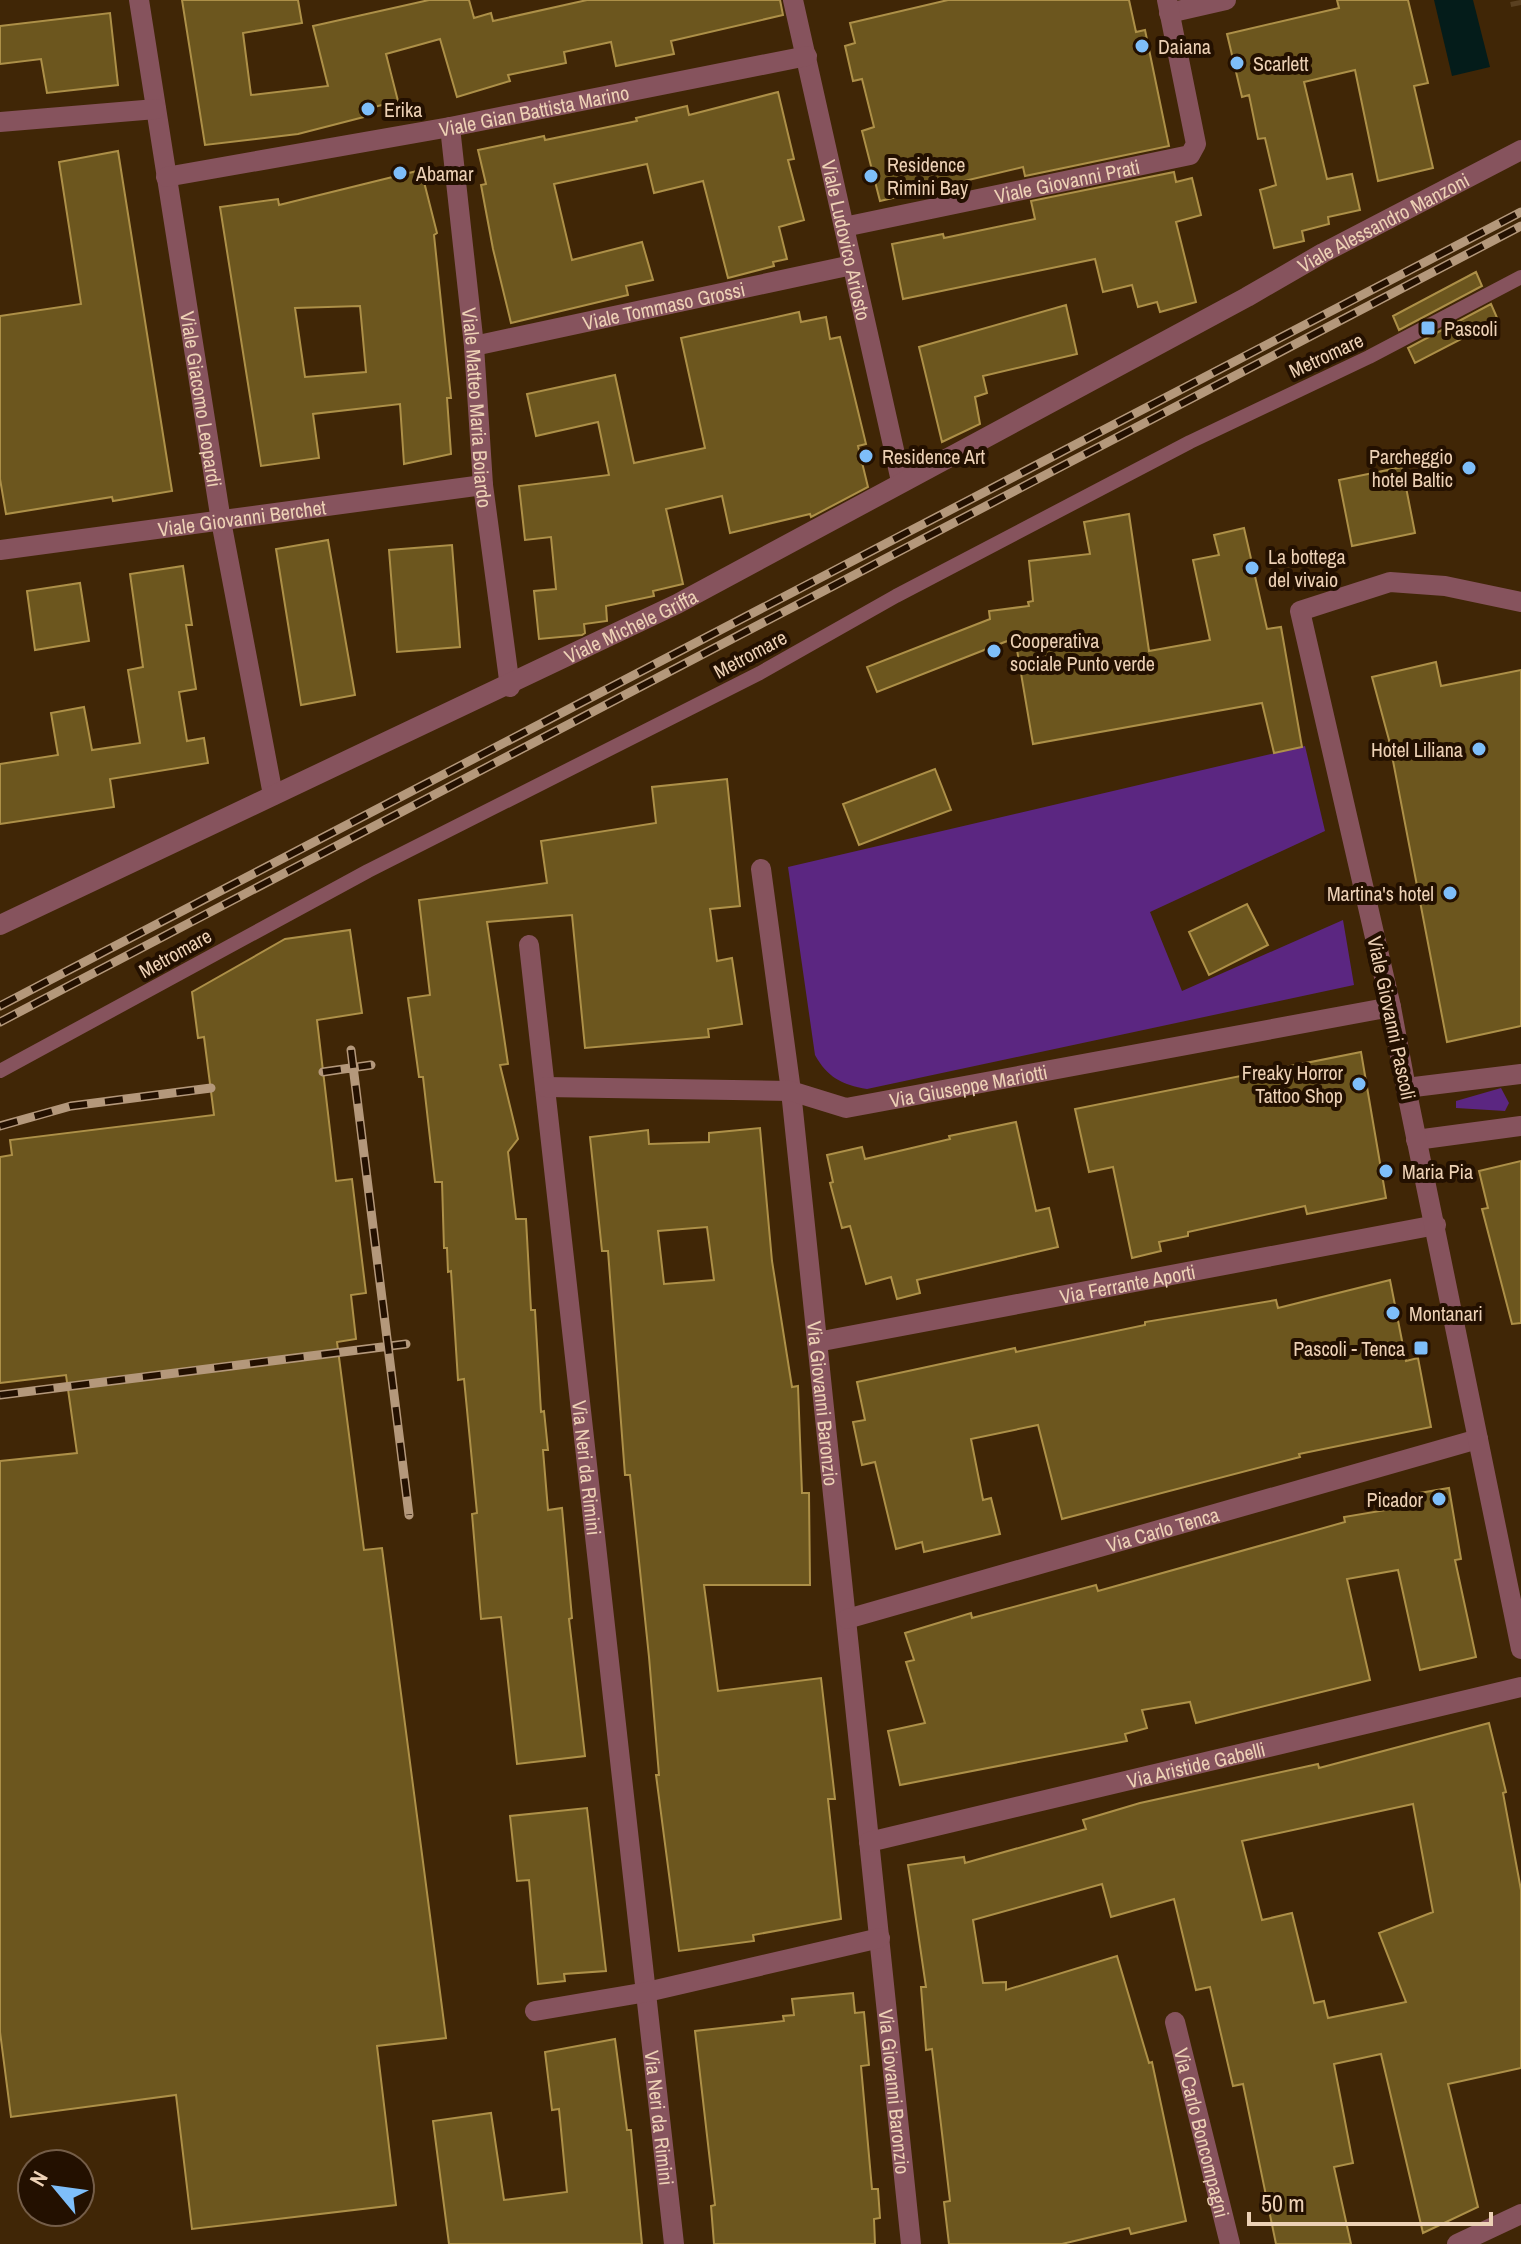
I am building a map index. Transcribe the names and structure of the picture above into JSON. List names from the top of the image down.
{
  "streets": {
    "street": [
      "Viale Gian Battista Marino",
      "Viale Giovanni Prati",
      "Viale Alessandro Manzoni",
      "Viale Ludovico Ariosto",
      "Viale Tommaso Grossi",
      "Viale Giacomo Leopardi",
      "Viale Matteo Maria Boiardo",
      "Viale Giovanni Berchet",
      "Viale Michele Griffa",
      "Viale Giovanni Pascoli",
      "Via Giuseppe Mariotti",
      "Via Ferrante Aporti",
      "Via Giovanni Baronzio",
      "Via Neri da Rimini",
      "Via Carlo Tenca",
      "Via Aristide Gabelli",
      "Via Carlo Boncompagni"
    ],
    "lane": ["Metromare"]
  },
  "crossings": [
    ["Viale Gian Battista Marino", "Viale Ludovico Ariosto"],
    ["Viale Gian Battista Marino", "Viale Giacomo Leopardi"],
    ["Viale Gian Battista Marino", "Viale Matteo Maria Boiardo"],
    ["Viale Giovanni Prati", "Viale Ludovico Ariosto"],
    ["Viale Alessandro Manzoni", "Viale Michele Griffa"],
    ["Viale Ludovico Ariosto", "Viale Tommaso Grossi"],
    ["Viale Ludovico Ariosto", "Viale Michele Griffa"],
    ["Viale Tommaso Grossi", "Viale Matteo Maria Boiardo"],
    ["Viale Giacomo Leopardi", "Viale Giovanni Berchet"],
    ["Viale Giacomo Leopardi", "Viale Michele Griffa"],
    ["Viale Matteo Maria Boiardo", "Viale Giovanni Berchet"],
    ["Viale Matteo Maria Boiardo", "Viale Michele Griffa"],
    ["Viale Giovanni Pascoli", "Via Giuseppe Mariotti"],
    ["Viale Giovanni Pascoli", "Via Ferrante Aporti"],
    ["Viale Giovanni Pascoli", "Via Carlo Tenca"],
    ["Via Giuseppe Mariotti", "Via Giovanni Baronzio"],
    ["Via Giuseppe Mariotti", "Via Neri da Rimini"],
    ["Via Ferrante Aporti", "Via Giovanni Baronzio"],
    ["Via Giovanni Baronzio", "Via Carlo Tenca"],
    ["Via Giovanni Baronzio", "Via Aristide Gabelli"]
  ],
  "places": {
    "other": [
      "Daiana",
      "Scarlett",
      "Erika",
      "Abamar",
      "Residence Rimini Bay",
      "Residence Art",
      "Parcheggio hotel Baltic",
      "La bottega del vivaio",
      "Cooperativa sociale Punto verde",
      "Hotel Liliana",
      "Martina's hotel",
      "Freaky Horror Tattoo Shop",
      "Maria Pia",
      "Montanari",
      "Picador"
    ],
    "transit": ["Pascoli", "Pascoli - Tenca"]
  },
  "scale_bar": "50 m",
  "north": "top left"
}
